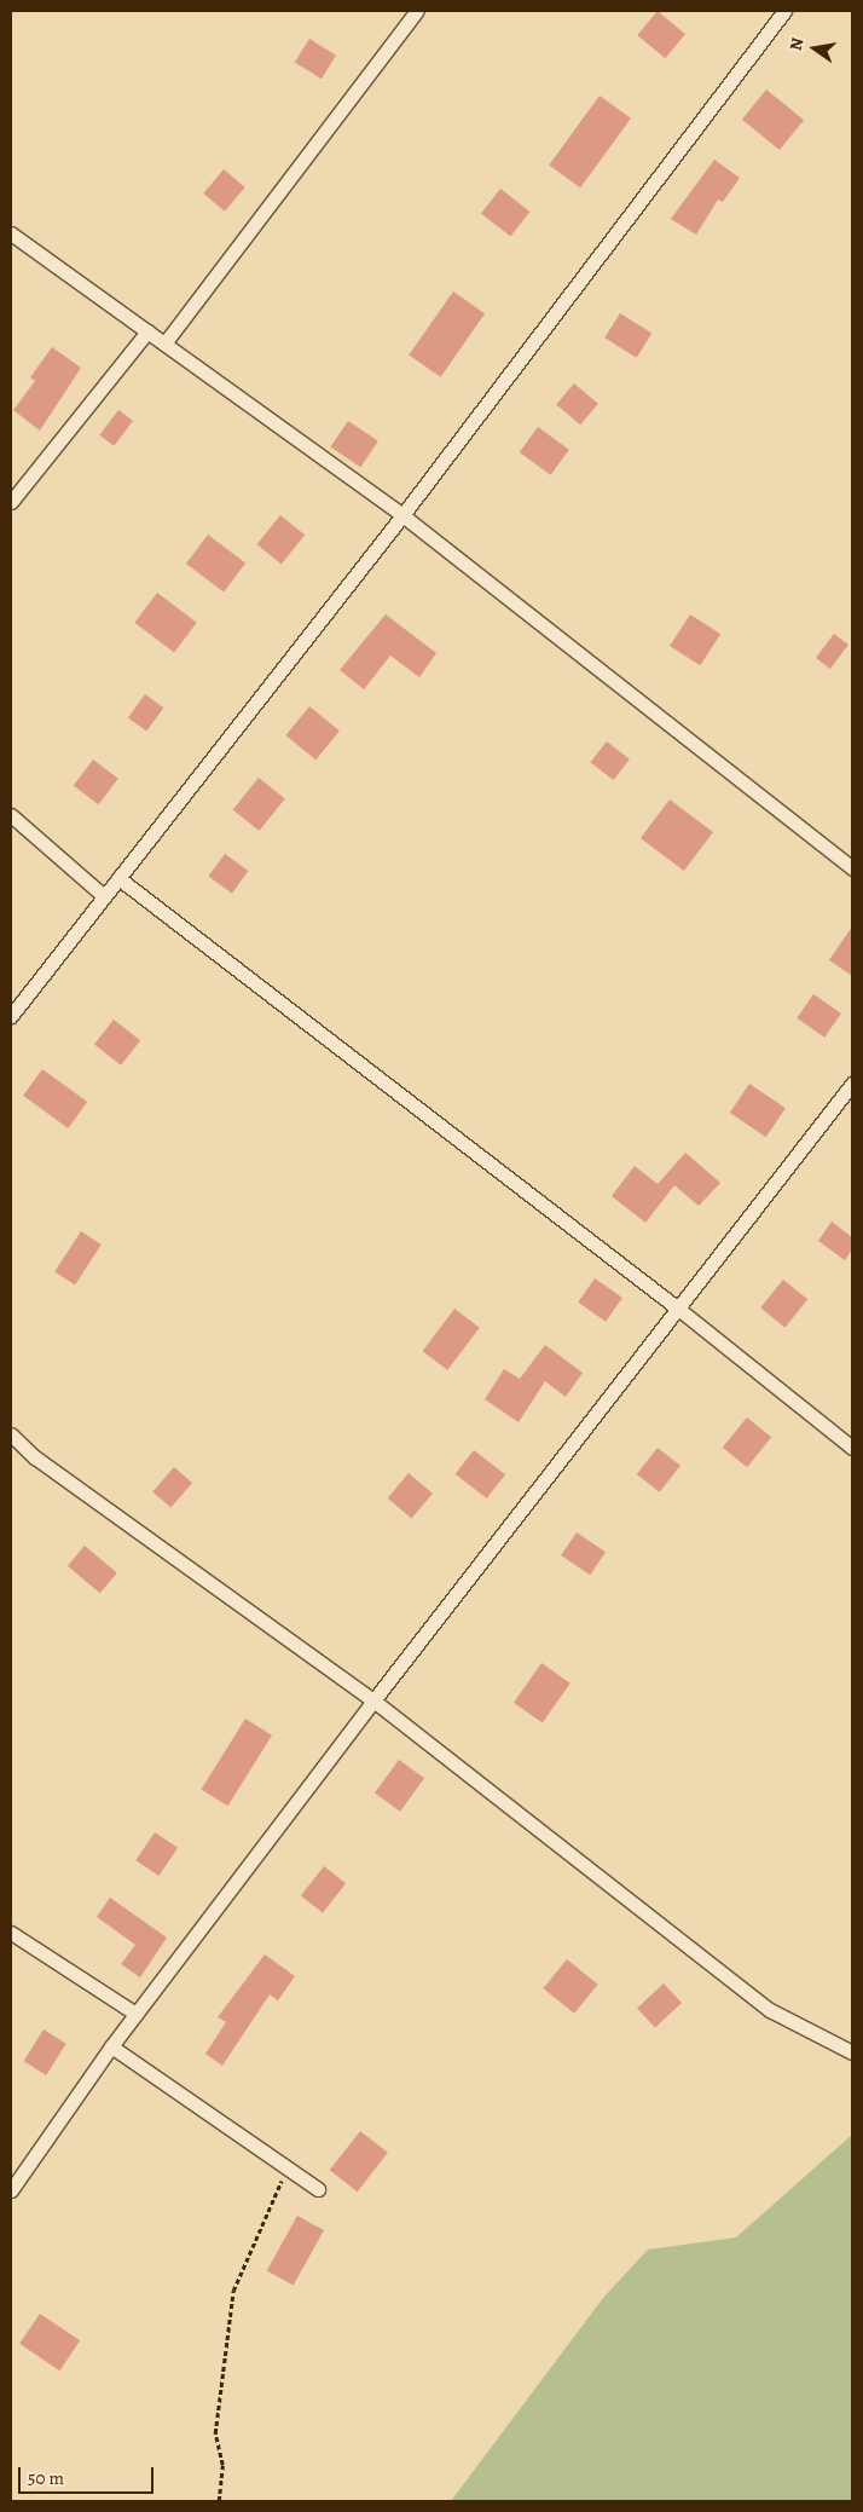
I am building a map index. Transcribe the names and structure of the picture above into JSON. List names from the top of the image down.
{
  "scale_bar": "50 m",
  "north": "left"
}
